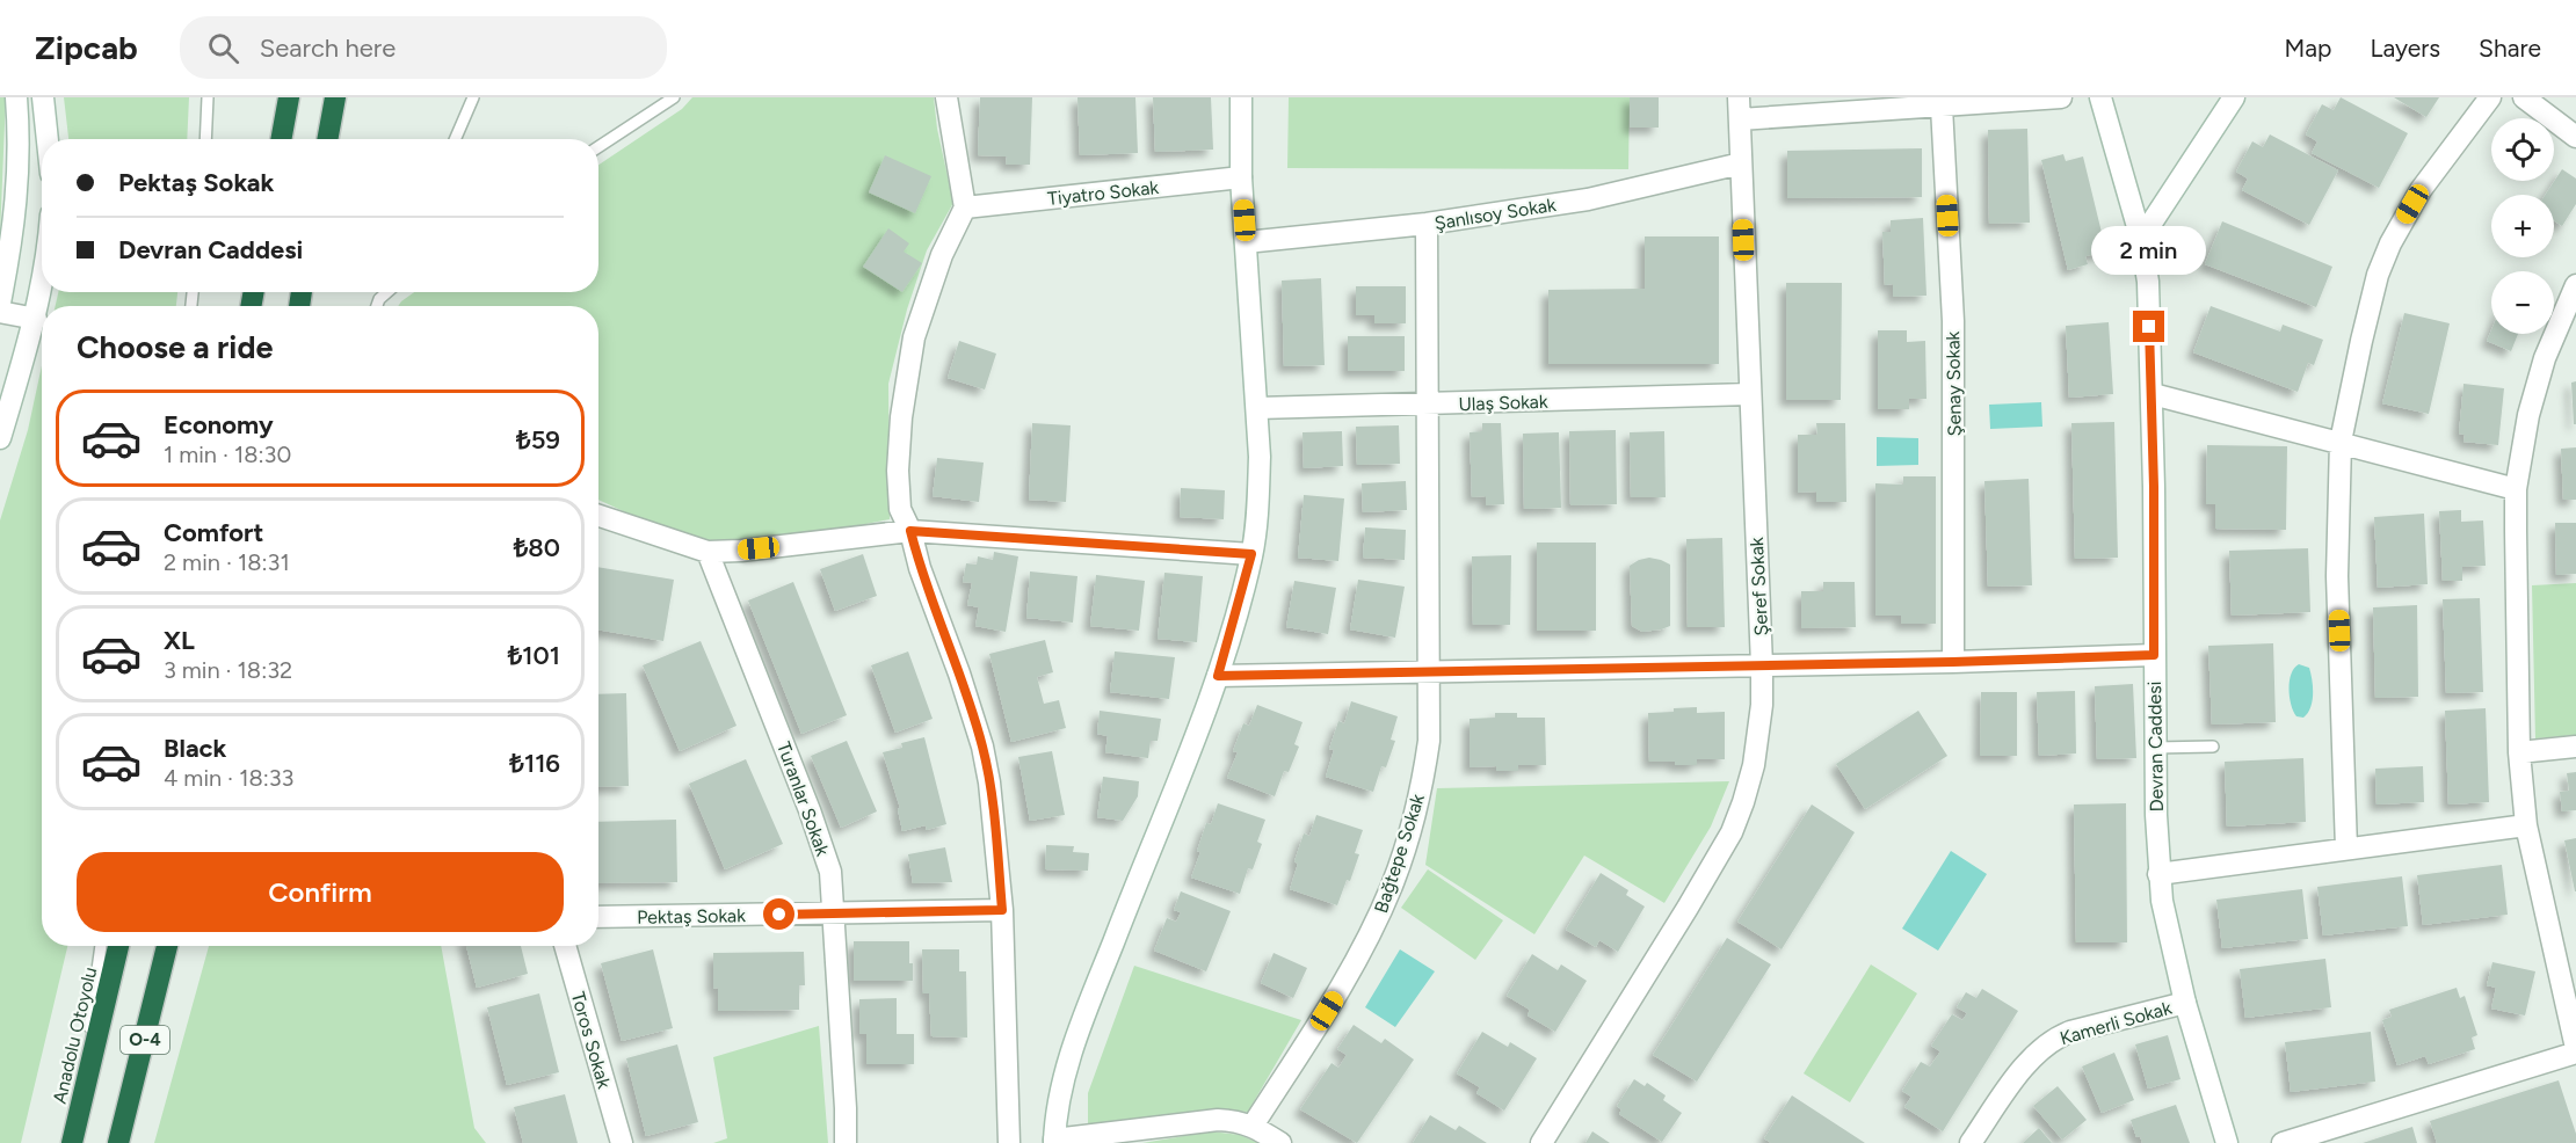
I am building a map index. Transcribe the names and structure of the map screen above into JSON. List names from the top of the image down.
{
  "streets": {
    "highway": ["Anadolu Otoyolu", "O-4"],
    "street": [
      "Tiyatro Sokak",
      "Şanlısoy Sokak",
      "Şenay Sokak",
      "Ulaş Sokak",
      "Şeref Sokak",
      "Devran Caddesi",
      "Turanlar Sokak",
      "Bağtepe Sokak",
      "Pektaş Sokak",
      "Kamerli Sokak",
      "Toros Sokak"
    ]
  },
  "crossings": [
    ["Şanlısoy Sokak", "Şeref Sokak"],
    ["Şanlısoy Sokak", "Bağtepe Sokak"],
    ["Ulaş Sokak", "Şeref Sokak"],
    ["Ulaş Sokak", "Bağtepe Sokak"],
    ["Devran Caddesi", "Kamerli Sokak"],
    ["Turanlar Sokak", "Pektaş Sokak"]
  ],
  "page": {
    "header": "Zipcab",
    "search": "Search here",
    "nav": ["Map", "Layers", "Share"],
    "map_buttons": ["+", "−"],
    "banner": ["Pektaş Sokak", "Devran Caddesi"],
    "bubble": "2 min",
    "heading": "Choose a ride",
    "list": [
      {
        "name": "Economy",
        "note": "1 min · 18:30",
        "value": "₺59"
      },
      {
        "name": "Comfort",
        "note": "2 min · 18:31",
        "value": "₺80"
      },
      {
        "name": "XL",
        "note": "3 min · 18:32",
        "value": "₺101"
      },
      {
        "name": "Black",
        "note": "4 min · 18:33",
        "value": "₺116"
      }
    ],
    "buttons": "Confirm"
  }
}
